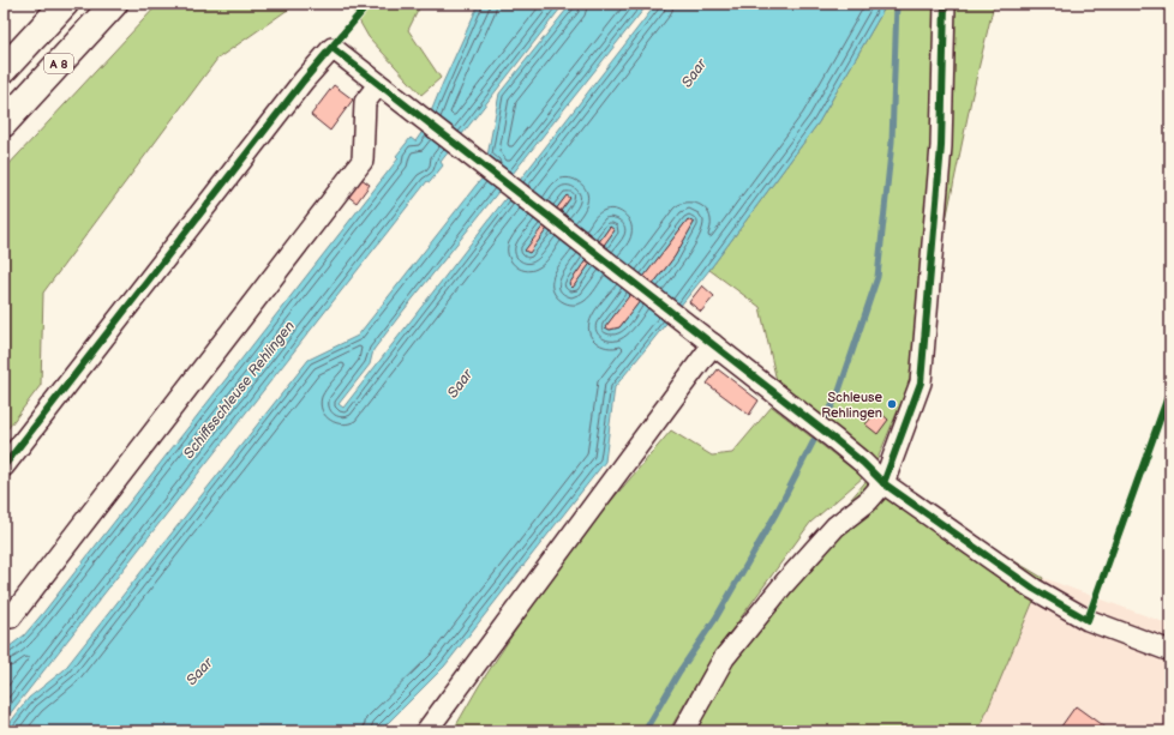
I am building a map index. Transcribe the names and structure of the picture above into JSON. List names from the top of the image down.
{
  "streets": {
    "highway": ["A 8"]
  },
  "water": ["Saar", "Schiffsschleuse Rehlingen"],
  "places": ["Schleuse Rehlingen"]
}
